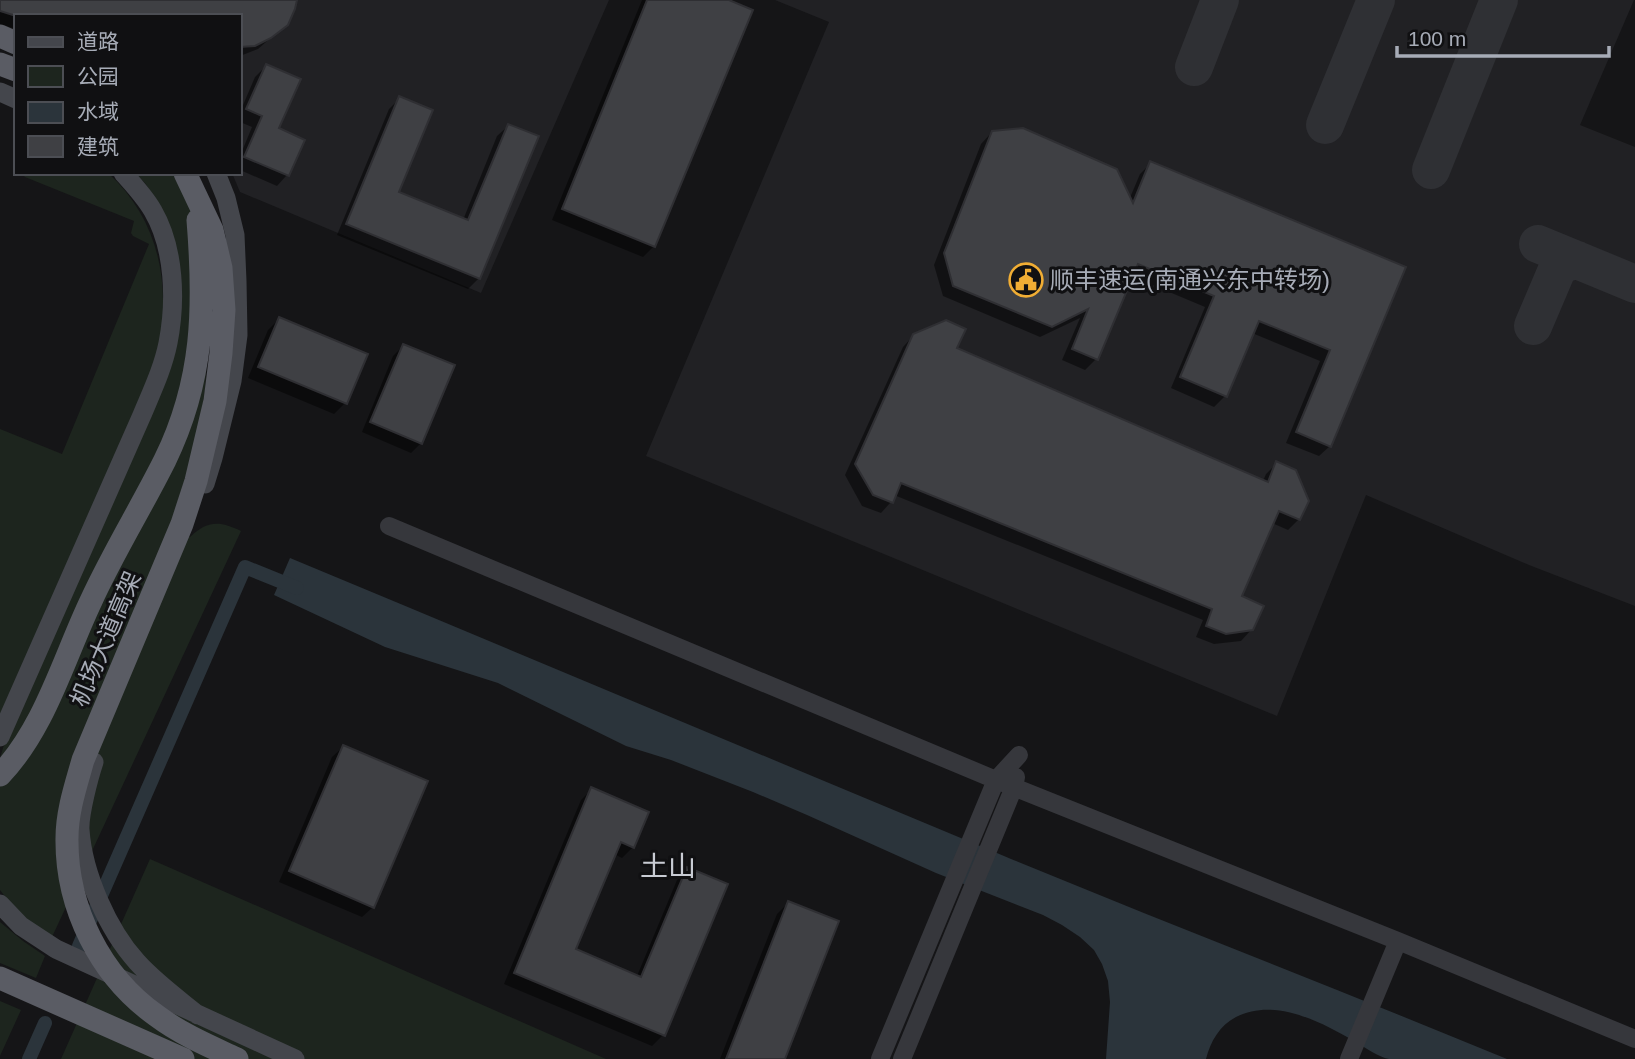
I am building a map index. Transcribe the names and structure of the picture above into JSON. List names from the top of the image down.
{
  "streets": {
    "highway": ["机场大道高架"]
  },
  "districts": ["土山"],
  "places": {
    "public building": ["顺丰速运(南通兴东中转场)"]
  },
  "legend": [
    "道路",
    "公园",
    "水域",
    "建筑"
  ],
  "scale_bar": "100 m"
}
